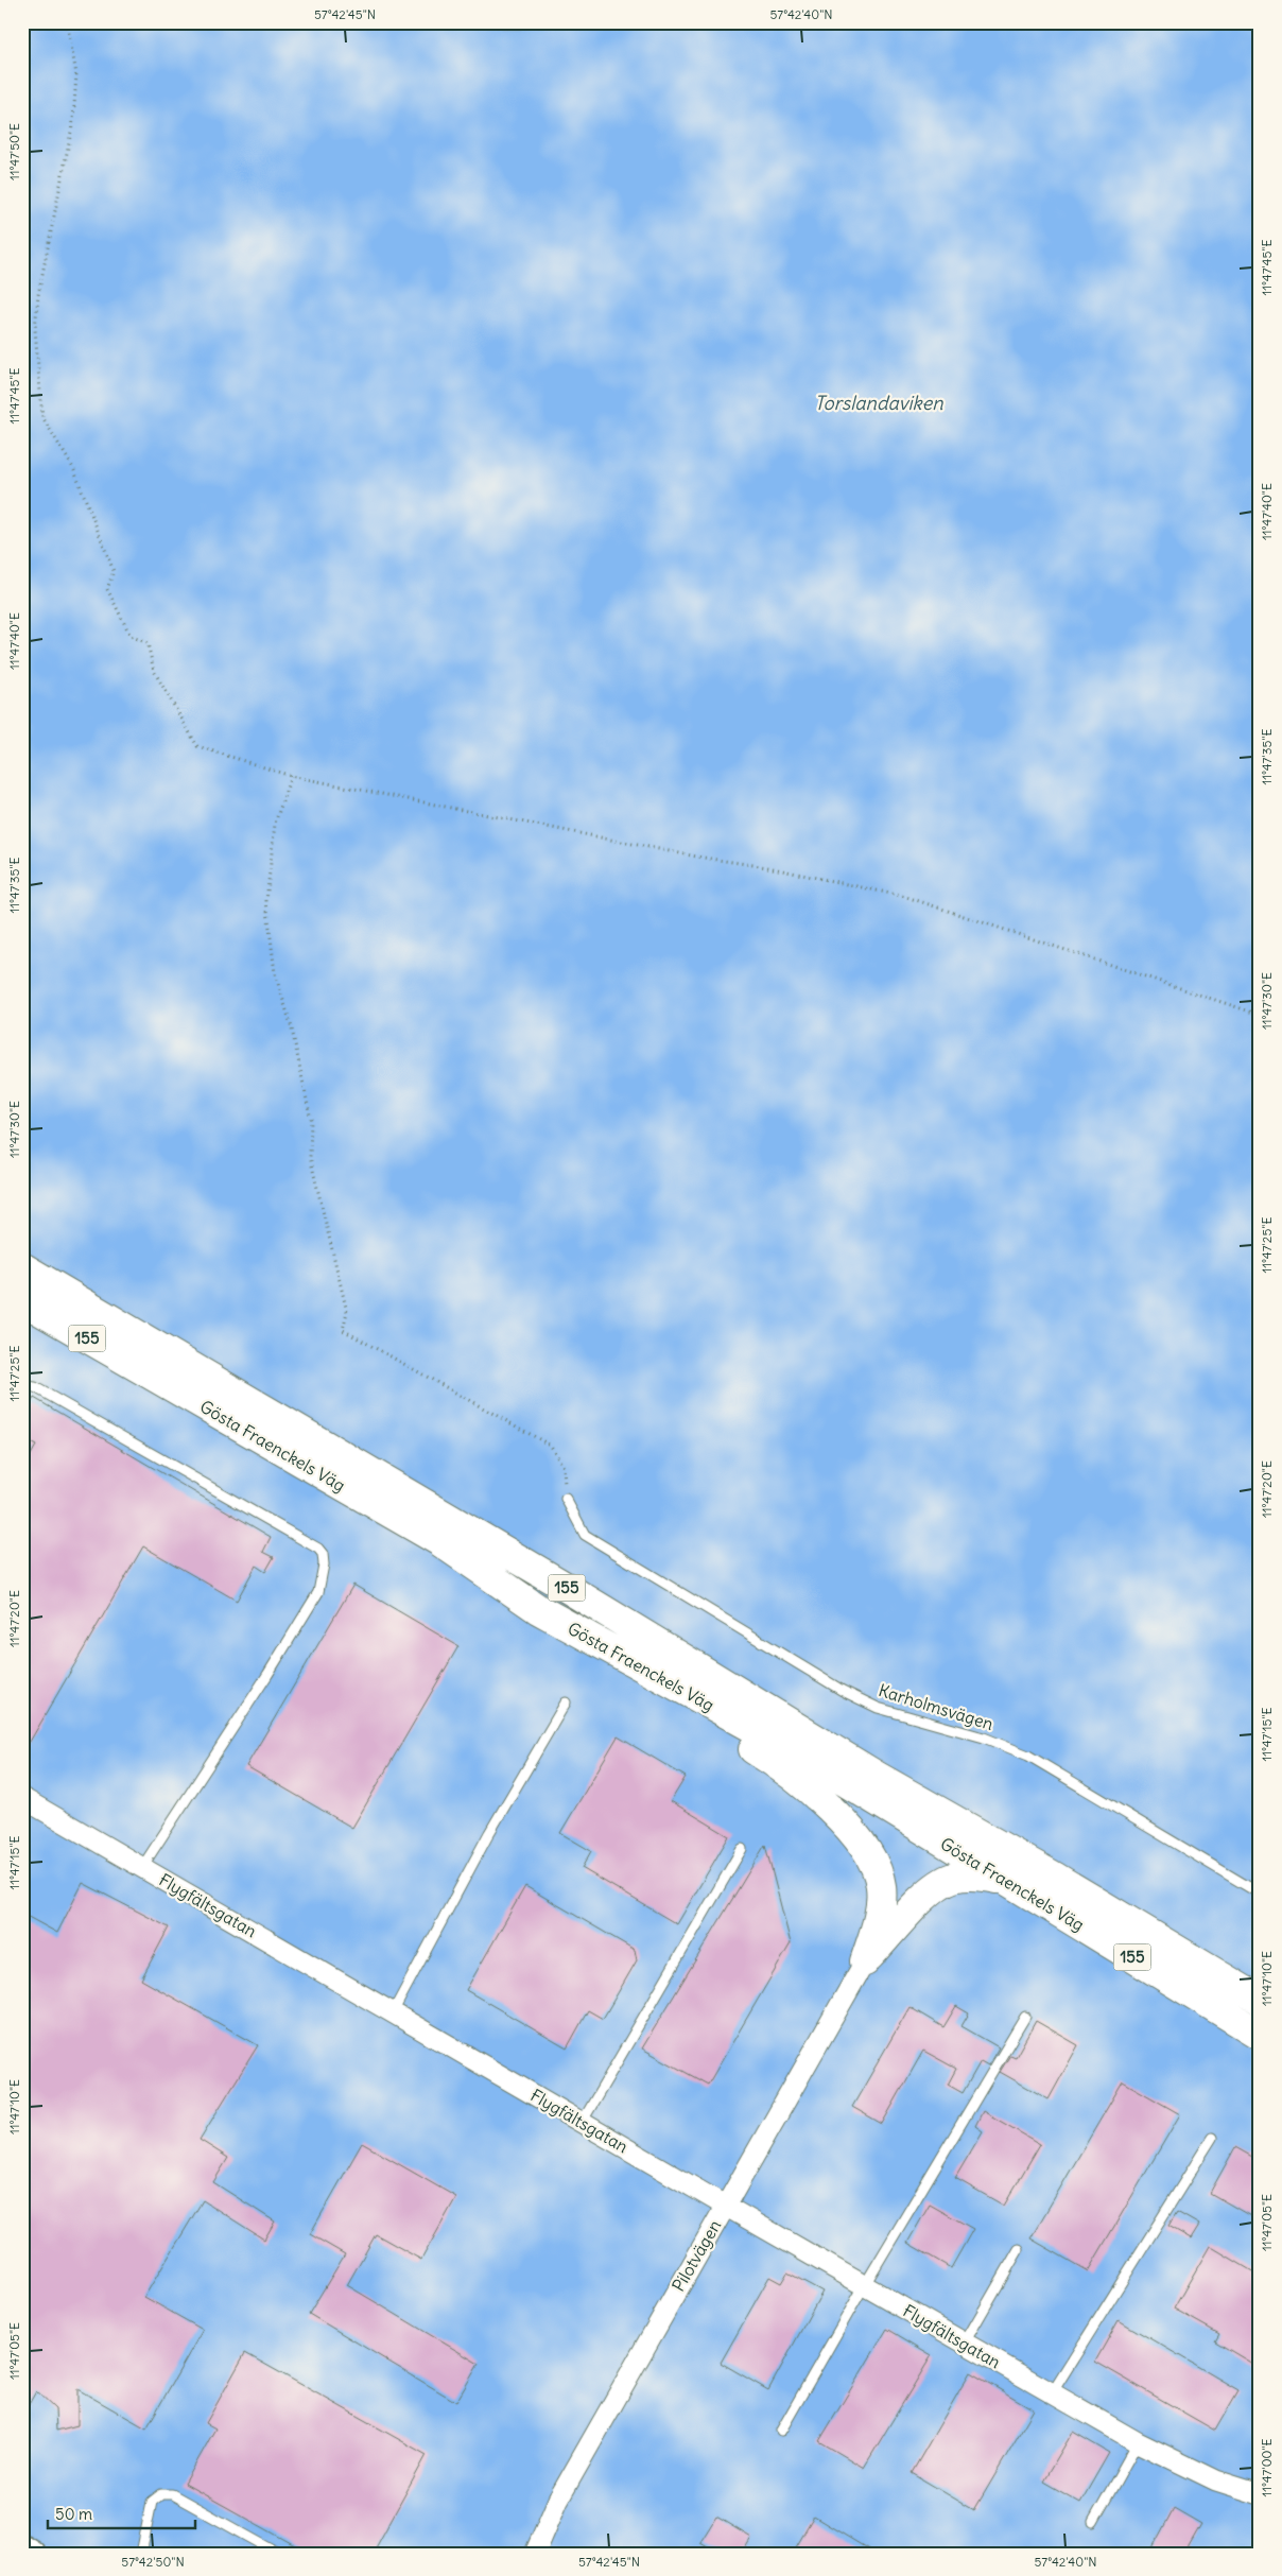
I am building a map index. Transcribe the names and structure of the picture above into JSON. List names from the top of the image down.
{
  "streets": {
    "main road": ["155", "Gösta Fraenckels Väg"],
    "street": ["Flygfältsgatan", "Pilotvägen"],
    "lane": ["Karholmsvägen"]
  },
  "crossings": [
    ["Flygfältsgatan", "Pilotvägen"]
  ],
  "water": ["Torslandaviken"],
  "scale_bar": "50 m",
  "coordinates": [
    "57°42'45\"N",
    "57°42'40\"N",
    "11°47'50\"E",
    "11°47'45\"E",
    "11°47'40\"E",
    "11°47'35\"E",
    "11°47'30\"E",
    "11°47'25\"E",
    "11°47'20\"E",
    "11°47'15\"E",
    "11°47'10\"E",
    "11°47'05\"E",
    "11°47'00\"E",
    "57°42'50\"N"
  ]
}
